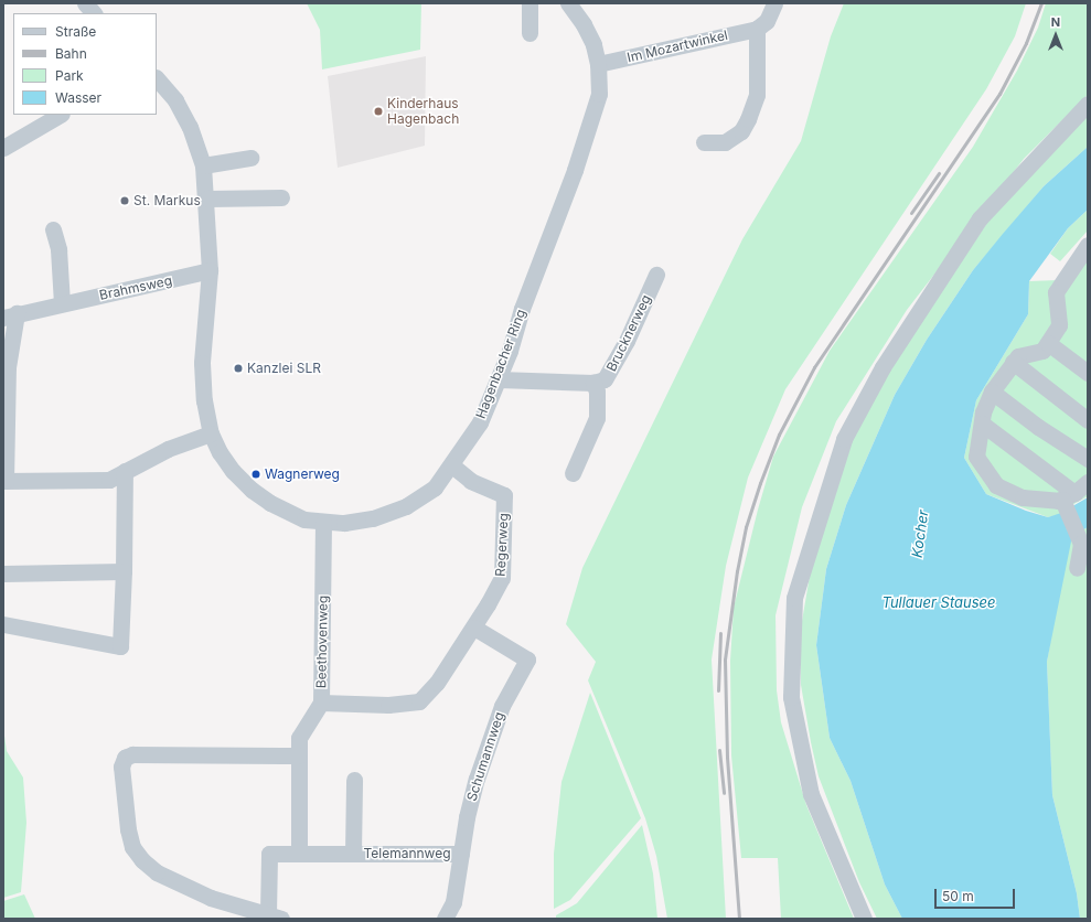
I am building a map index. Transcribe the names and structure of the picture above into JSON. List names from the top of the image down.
{
  "streets": {
    "street": [
      "Im Mozartwinkel",
      "Brahmsweg",
      "Brucknerweg",
      "Hagenbacher Ring",
      "Regerweg",
      "Beethovenweg",
      "Schumannweg",
      "Telemannweg"
    ]
  },
  "crossings": [
    ["Im Mozartwinkel", "Hagenbacher Ring"],
    ["Brahmsweg", "Hagenbacher Ring"],
    ["Brucknerweg", "Hagenbacher Ring"],
    ["Hagenbacher Ring", "Regerweg"],
    ["Hagenbacher Ring", "Beethovenweg"],
    ["Regerweg", "Beethovenweg"],
    ["Regerweg", "Schumannweg"],
    ["Beethovenweg", "Telemannweg"],
    ["Schumannweg", "Telemannweg"]
  ],
  "water": ["Kocher", "Tullauer Stausee"],
  "places": [
    "Kinderhaus Hagenbach",
    "St. Markus",
    "Kanzlei SLR",
    "Wagnerweg"
  ],
  "legend": [
    "Straße",
    "Bahn",
    "Park",
    "Wasser"
  ],
  "scale_bar": "50 m",
  "north": "top"
}
